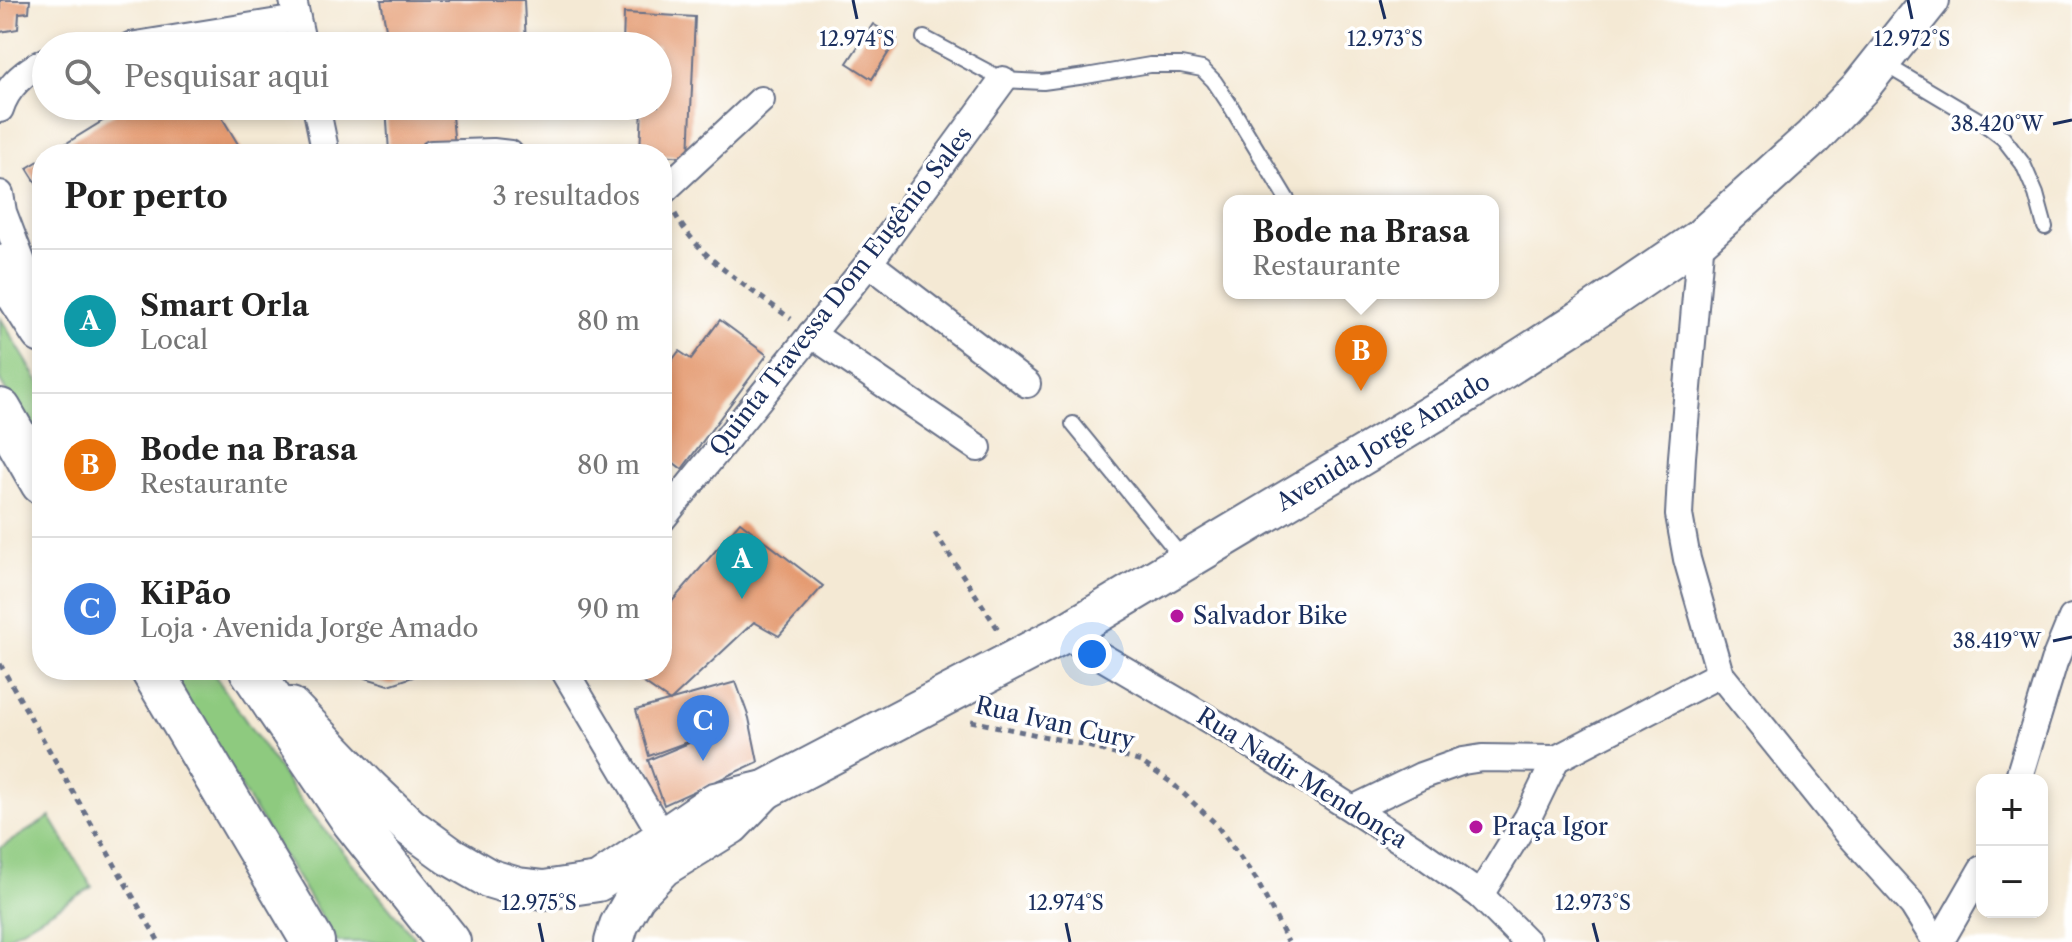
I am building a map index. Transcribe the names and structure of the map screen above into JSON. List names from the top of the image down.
{
  "streets": {
    "main road": ["Avenida Jorge Amado"],
    "street": ["Quinta Travessa Dom Eugênio Sales", "Rua Nadir Mendonça"],
    "path": ["Rua Ivan Cury"]
  },
  "crossings": [
    ["Avenida Jorge Amado", "Rua Ivan Cury"],
    ["Avenida Jorge Amado", "Rua Nadir Mendonça"]
  ],
  "places": ["Salvador Bike", "Praça Igor"],
  "page": {
    "search": "Pesquisar aqui",
    "heading": ["Por perto", "3 resultados"],
    "popup": ["Bode na Brasa", "Restaurante"],
    "list": [
      {
        "mark": "A",
        "name": "Smart Orla",
        "note": "Local",
        "value": "80 m"
      },
      {
        "mark": "B",
        "name": "Bode na Brasa",
        "note": "Restaurante",
        "value": "80 m"
      },
      {
        "mark": "C",
        "name": "KiPão",
        "note": "Loja · Avenida Jorge Amado",
        "value": "90 m"
      }
    ],
    "pins": ["B", "A", "C"],
    "map_buttons": ["+", "−"]
  },
  "coordinates": [
    "12.974°S",
    "12.973°S",
    "12.972°S",
    "38.420°W",
    "38.419°W",
    "12.975°S"
  ]
}
